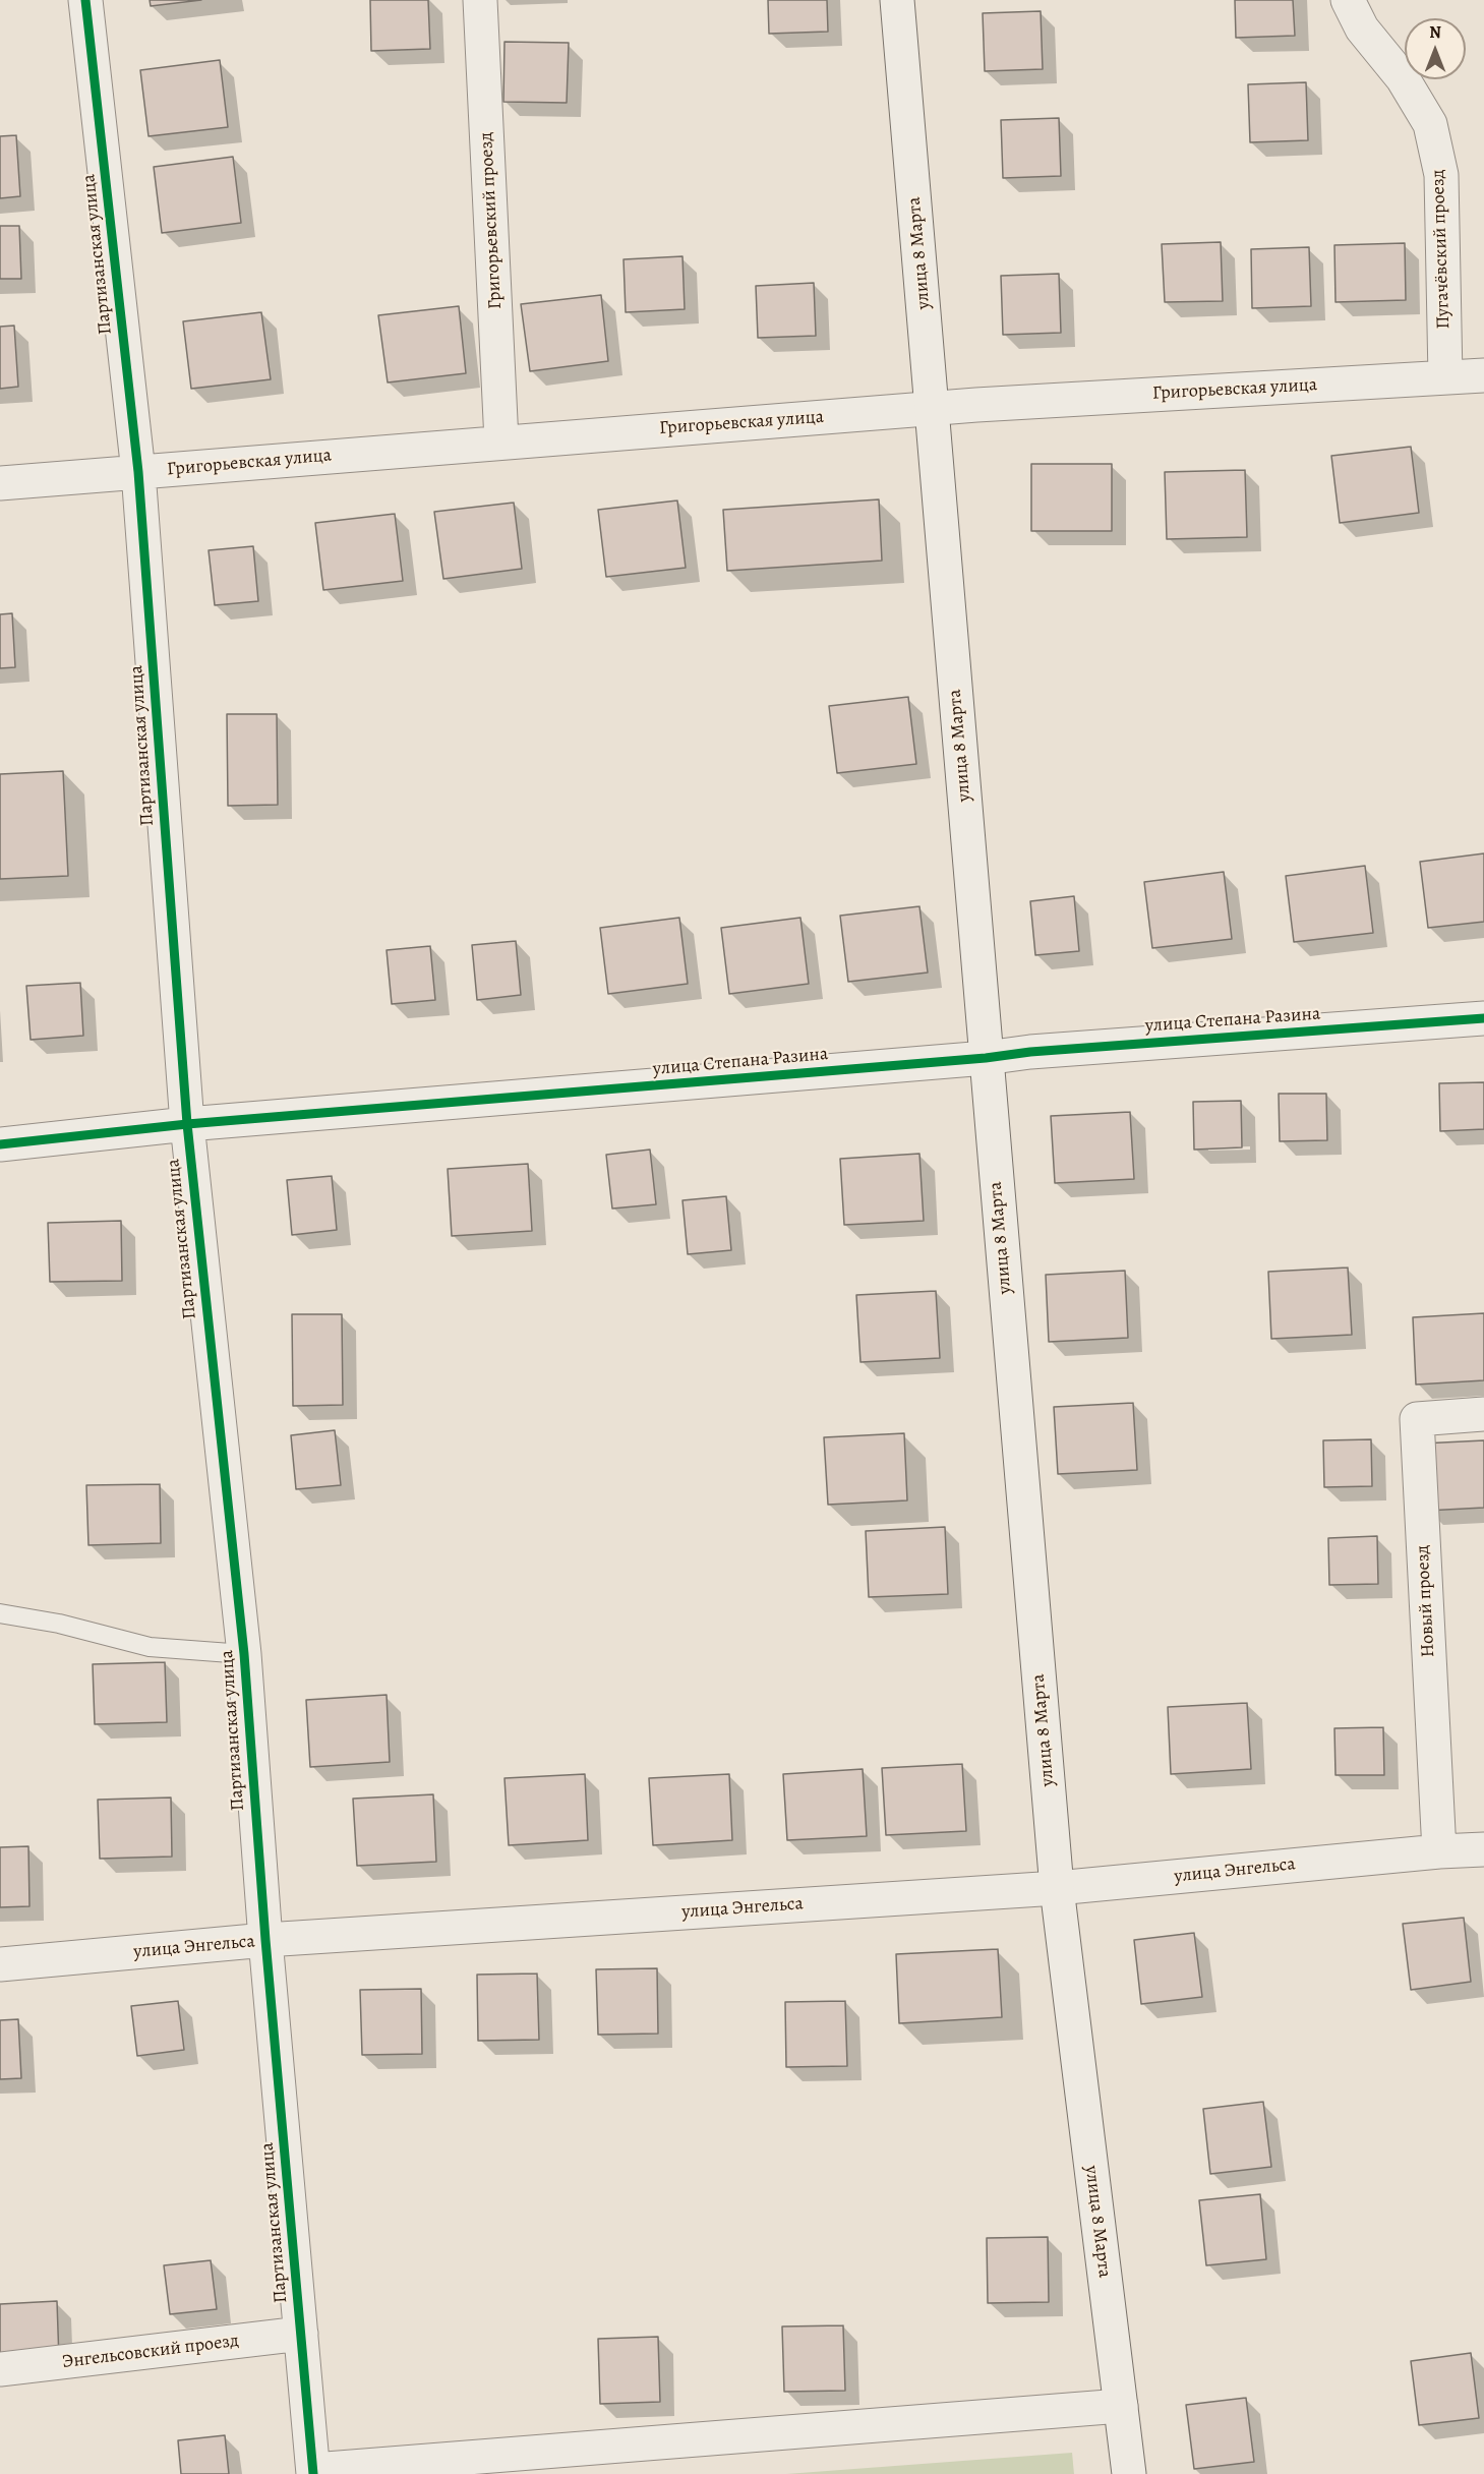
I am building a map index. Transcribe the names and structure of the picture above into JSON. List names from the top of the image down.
{
  "streets": {
    "street": [
      "Григорьевский проезд",
      "Пугачёвский проезд",
      "улица 8 Марта",
      "Партизанская улица",
      "Григорьевская улица",
      "улица Степана Разина",
      "Новый проезд",
      "улица Энгельса",
      "Энгельсовский проезд"
    ]
  },
  "crossings": [
    ["Григорьевский проезд", "Григорьевская улица"],
    ["Пугачёвский проезд", "Григорьевская улица"],
    ["улица 8 Марта", "Григорьевская улица"],
    ["улица 8 Марта", "улица Степана Разина"],
    ["улица 8 Марта", "улица Энгельса"],
    ["Партизанская улица", "Григорьевская улица"],
    ["Партизанская улица", "улица Степана Разина"],
    ["Партизанская улица", "улица Энгельса"],
    ["Партизанская улица", "Энгельсовский проезд"],
    ["Новый проезд", "улица Энгельса"]
  ],
  "north": "top"
}
